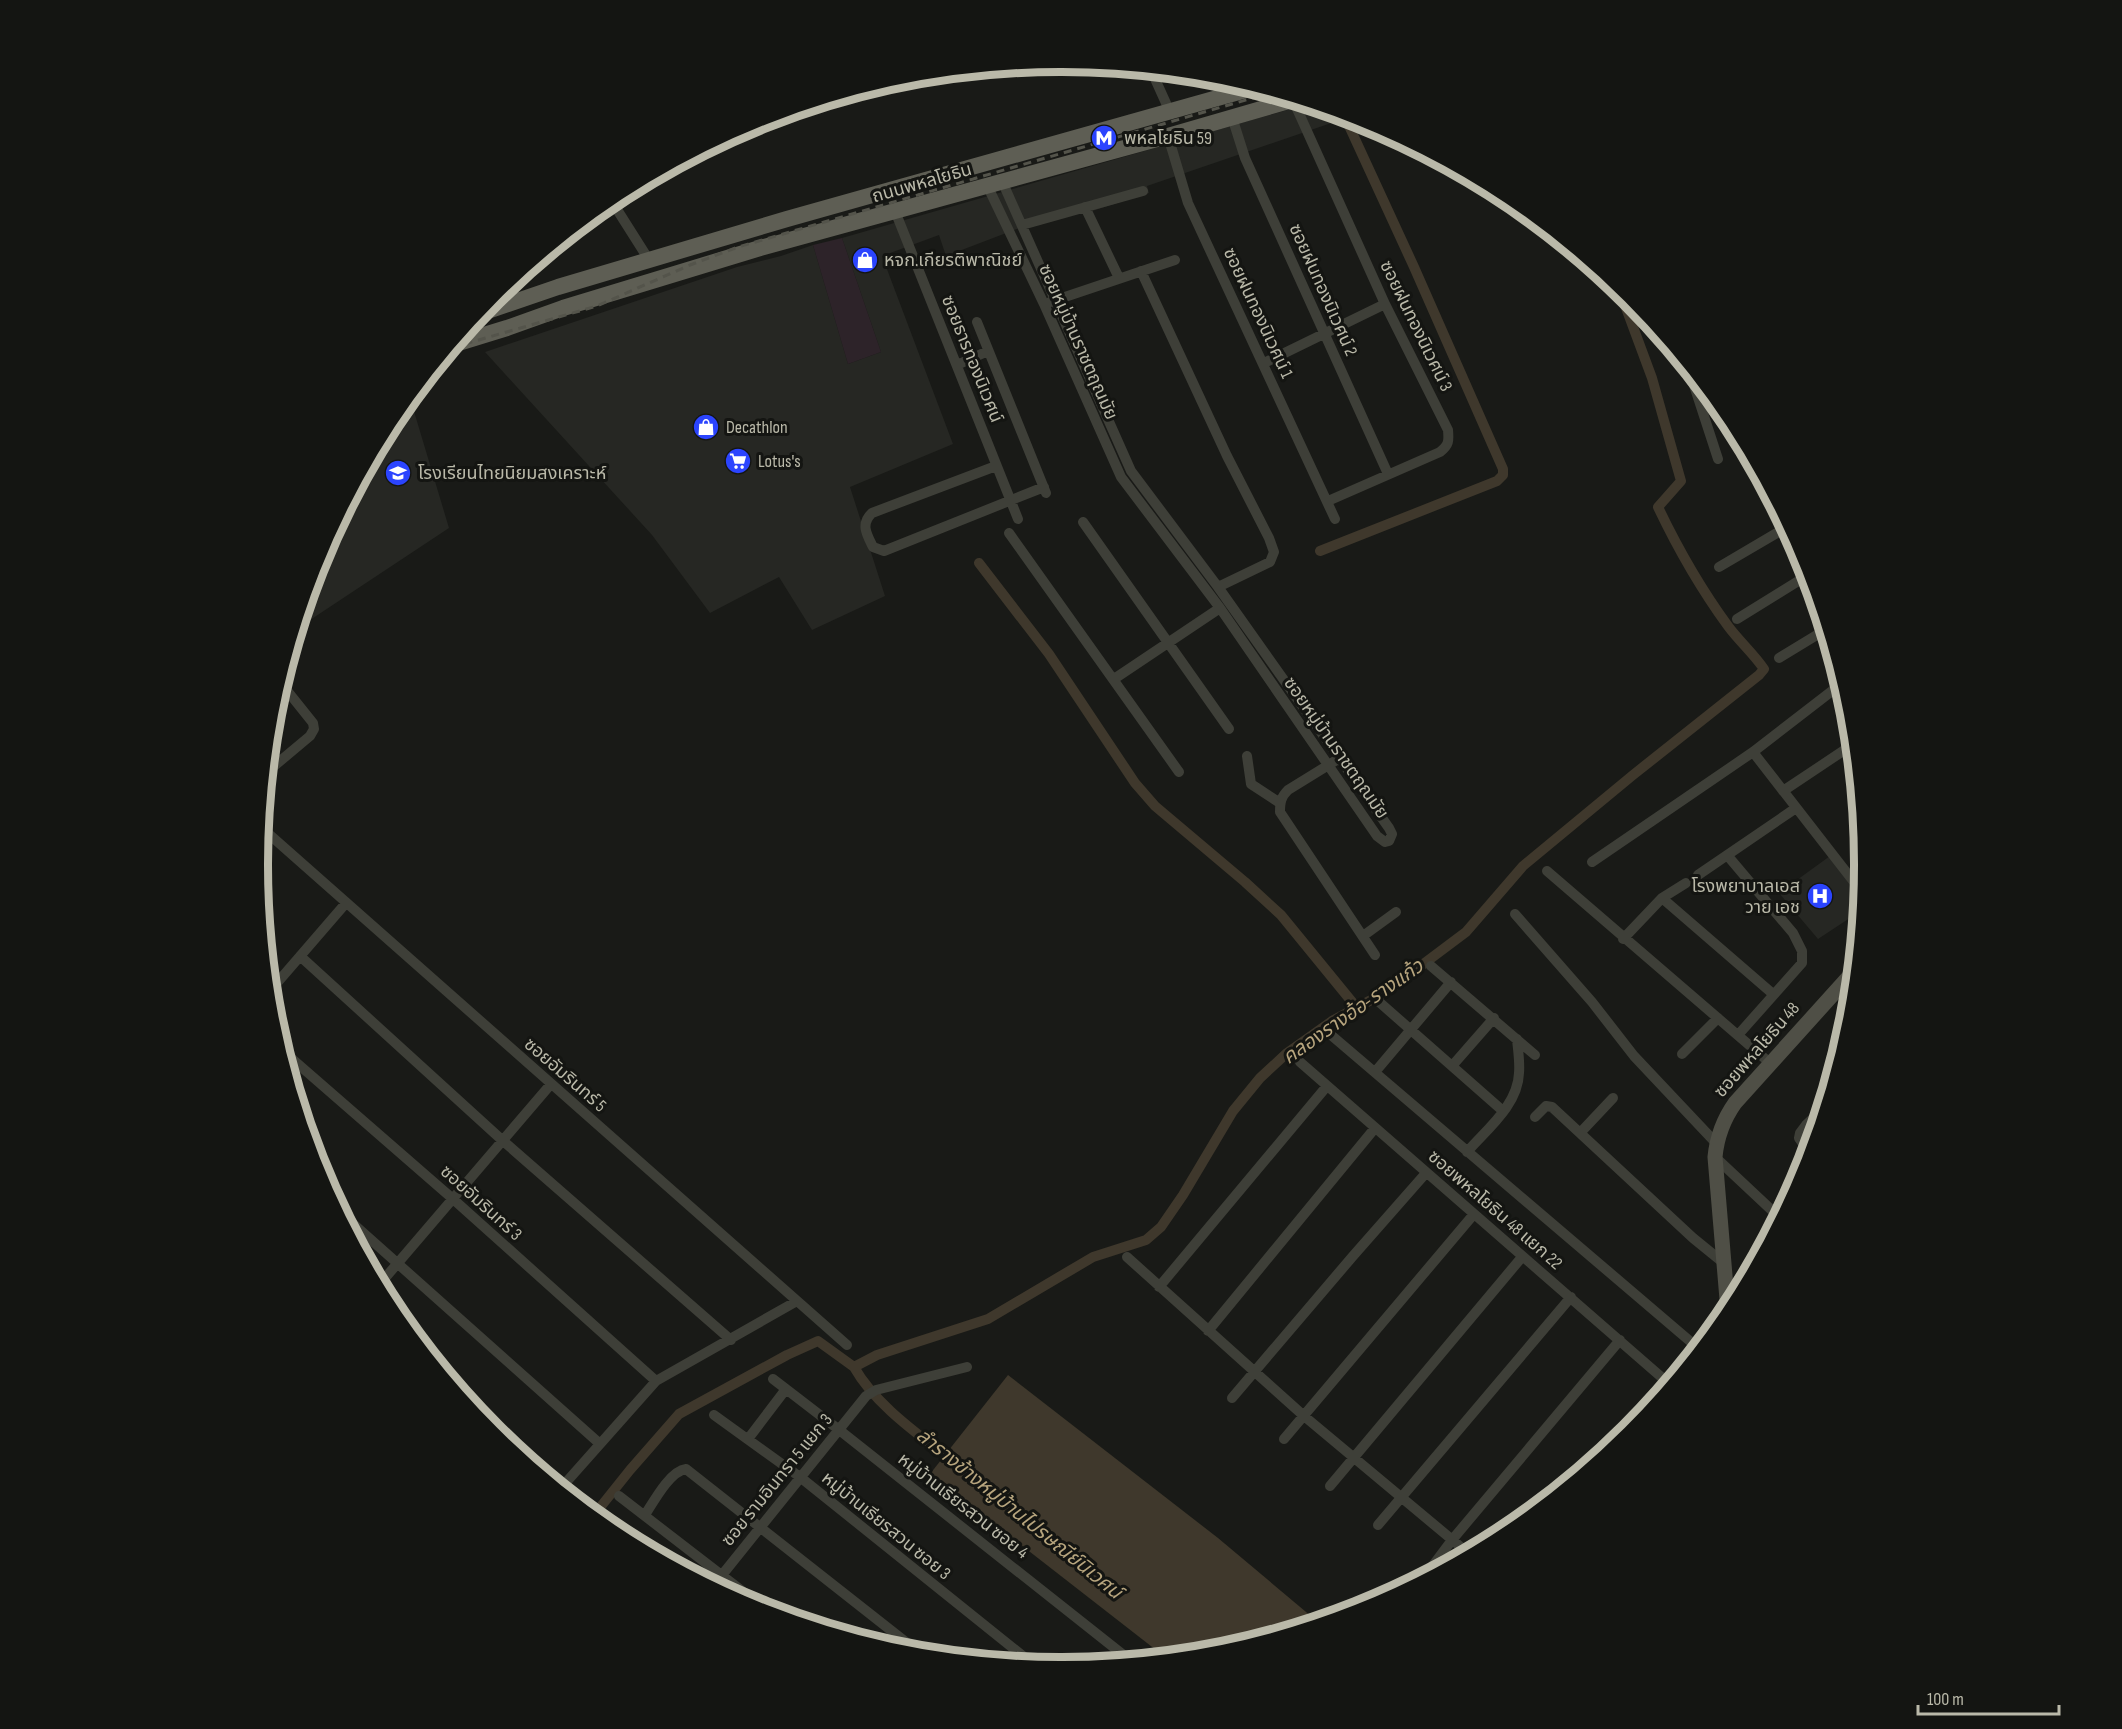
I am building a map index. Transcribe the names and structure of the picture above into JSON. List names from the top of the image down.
{
  "streets": {
    "main road": ["ถนนพหลโยธิน"],
    "street": [
      "ซอยฝนทองนิเวศน์ 2",
      "ซอยฝนทองนิเวศน์ 1",
      "ซอยฝนทองนิเวศน์ 3",
      "ซอยหมู่บ้านราชตฤณมัย",
      "ซอยธารทองนิเวศน์",
      "ซอยพหลโยธิน 48",
      "ซอยอัมรินทร์ 5",
      "ซอยอัมรินทร์ 3",
      "ซอยพหลโยธิน 48 แยก 22",
      "ซอย รามอินทรา 5 แยก 3",
      "หมู่บ้านเธียรสวน ซอย 4",
      "หมู่บ้านเธียรสวน ซอย 3"
    ]
  },
  "crossings": [
    ["ถนนพหลโยธิน", "ซอยฝนทองนิเวศน์ 2"],
    ["ถนนพหลโยธิน", "ซอยฝนทองนิเวศน์ 1"],
    ["ถนนพหลโยธิน", "ซอยหมู่บ้านราชตฤณมัย"],
    ["ถนนพหลโยธิน", "ซอยธารทองนิเวศน์"],
    ["ซอยฝนทองนิเวศน์ 2", "ซอยฝนทองนิเวศน์ 3"],
    ["ซอยฝนทองนิเวศน์ 1", "ซอยฝนทองนิเวศน์ 3"],
    ["ซอย รามอินทรา 5 แยก 3", "หมู่บ้านเธียรสวน ซอย 4"],
    ["ซอย รามอินทรา 5 แยก 3", "หมู่บ้านเธียรสวน ซอย 3"]
  ],
  "water": ["คลองรางอ้อ-รางแก้ว", "ลำรางข้างหมู่บ้านไปรษณีย์นิเวศน์"],
  "places": {
    "metro station": ["พหลโยธิน 59"],
    "shop": ["หจก.เกียรติพาณิชย์", "Decathlon"],
    "supermarket": ["Lotus's"],
    "school or university": ["โรงเรียนไทยนิยมสงเคราะห์"],
    "hospital": ["โรงพยาบาลเอส วาย เอช"]
  },
  "scale_bar": "100 m"
}
